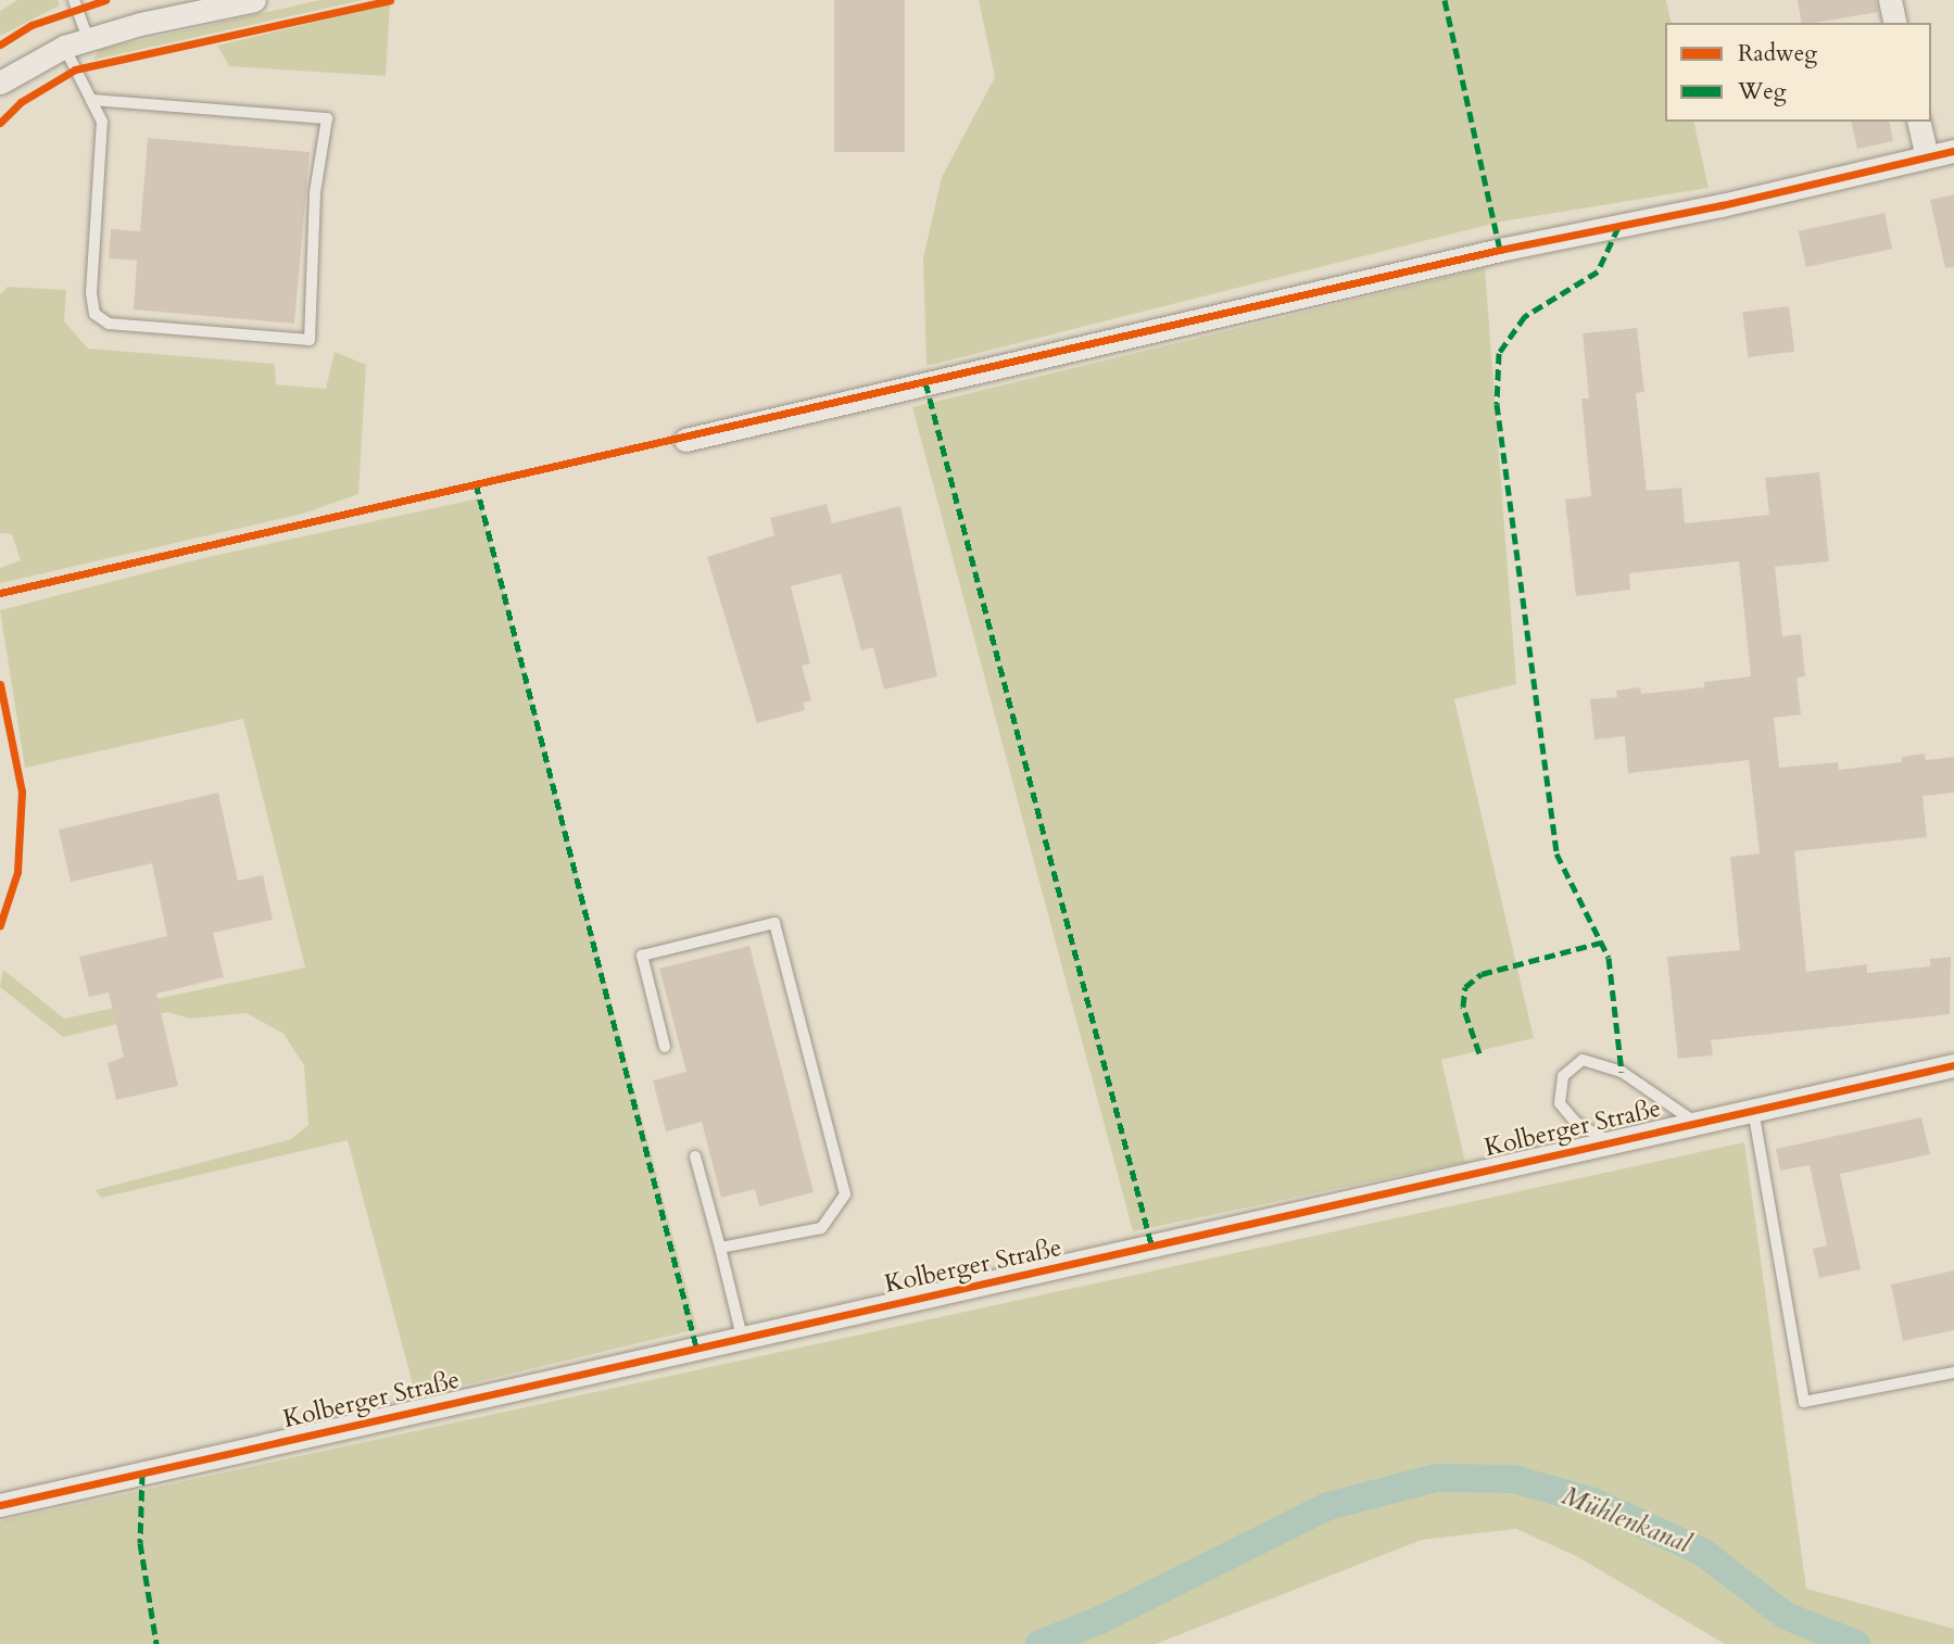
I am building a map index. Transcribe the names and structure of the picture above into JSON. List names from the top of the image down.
{
  "streets": {
    "street": ["Kolberger Straße"]
  },
  "water": ["Mühlenkanal"],
  "legend": ["Radweg", "Weg"]
}
